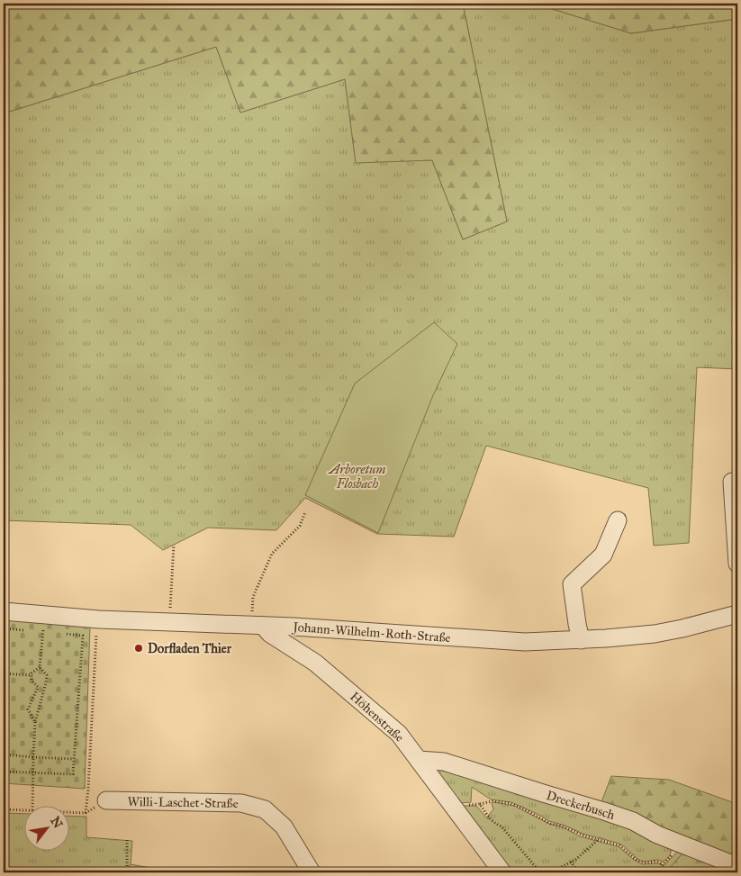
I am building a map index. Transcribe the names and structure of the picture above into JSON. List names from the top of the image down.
{
  "streets": {
    "street": [
      "Johann-Wilhelm-Roth-Straße",
      "Höhenstraße",
      "Willi-Laschet-Straße",
      "Dreckerbusch"
    ]
  },
  "crossings": [
    ["Johann-Wilhelm-Roth-Straße", "Höhenstraße"],
    ["Höhenstraße", "Dreckerbusch"]
  ],
  "parks": ["Arboretum Flosbach"],
  "places": ["Dorfladen Thier"],
  "north": "top right"
}
